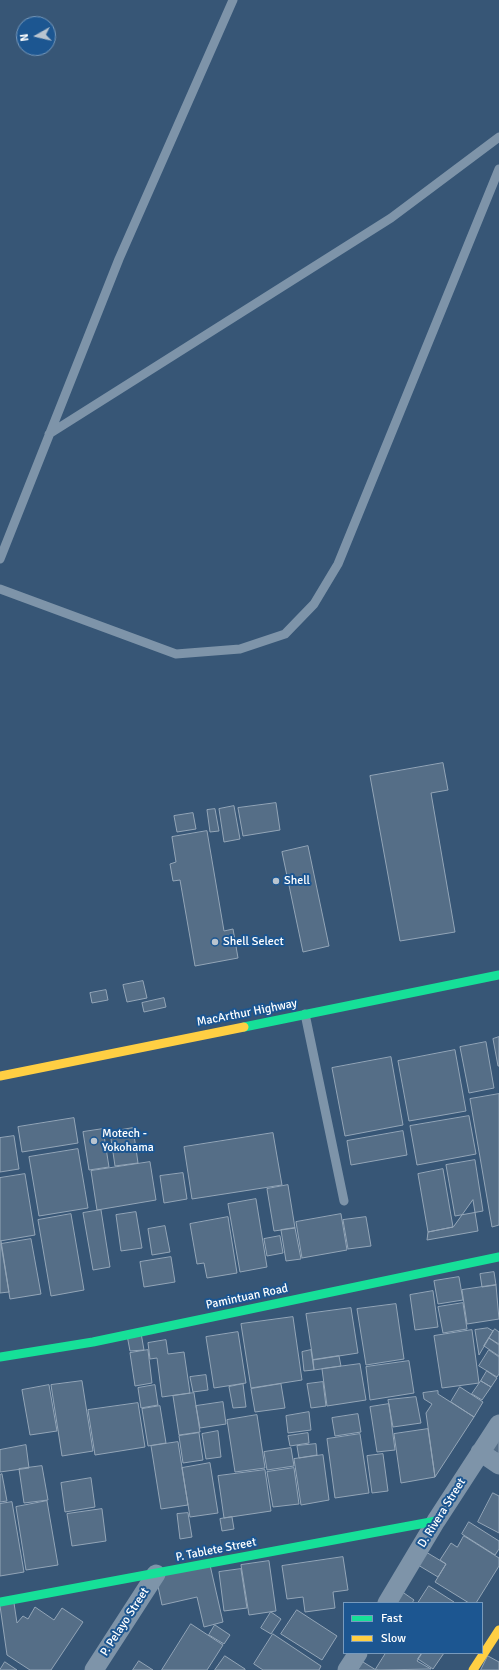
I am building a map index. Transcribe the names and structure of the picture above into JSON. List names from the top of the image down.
{
  "streets": {
    "main road": ["MacArthur Highway", "Pamintuan Road", "P. Tablete Street"],
    "street": ["D. Rivera Street", "P. Pelayo Street"]
  },
  "crossings": [
    ["D. Rivera Street", "P. Tablete Street"],
    ["P. Tablete Street", "P. Pelayo Street"]
  ],
  "places": ["Shell", "Shell Select", "Motech - Yokohama"],
  "legend": ["Fast", "Slow"],
  "north": "left"
}
